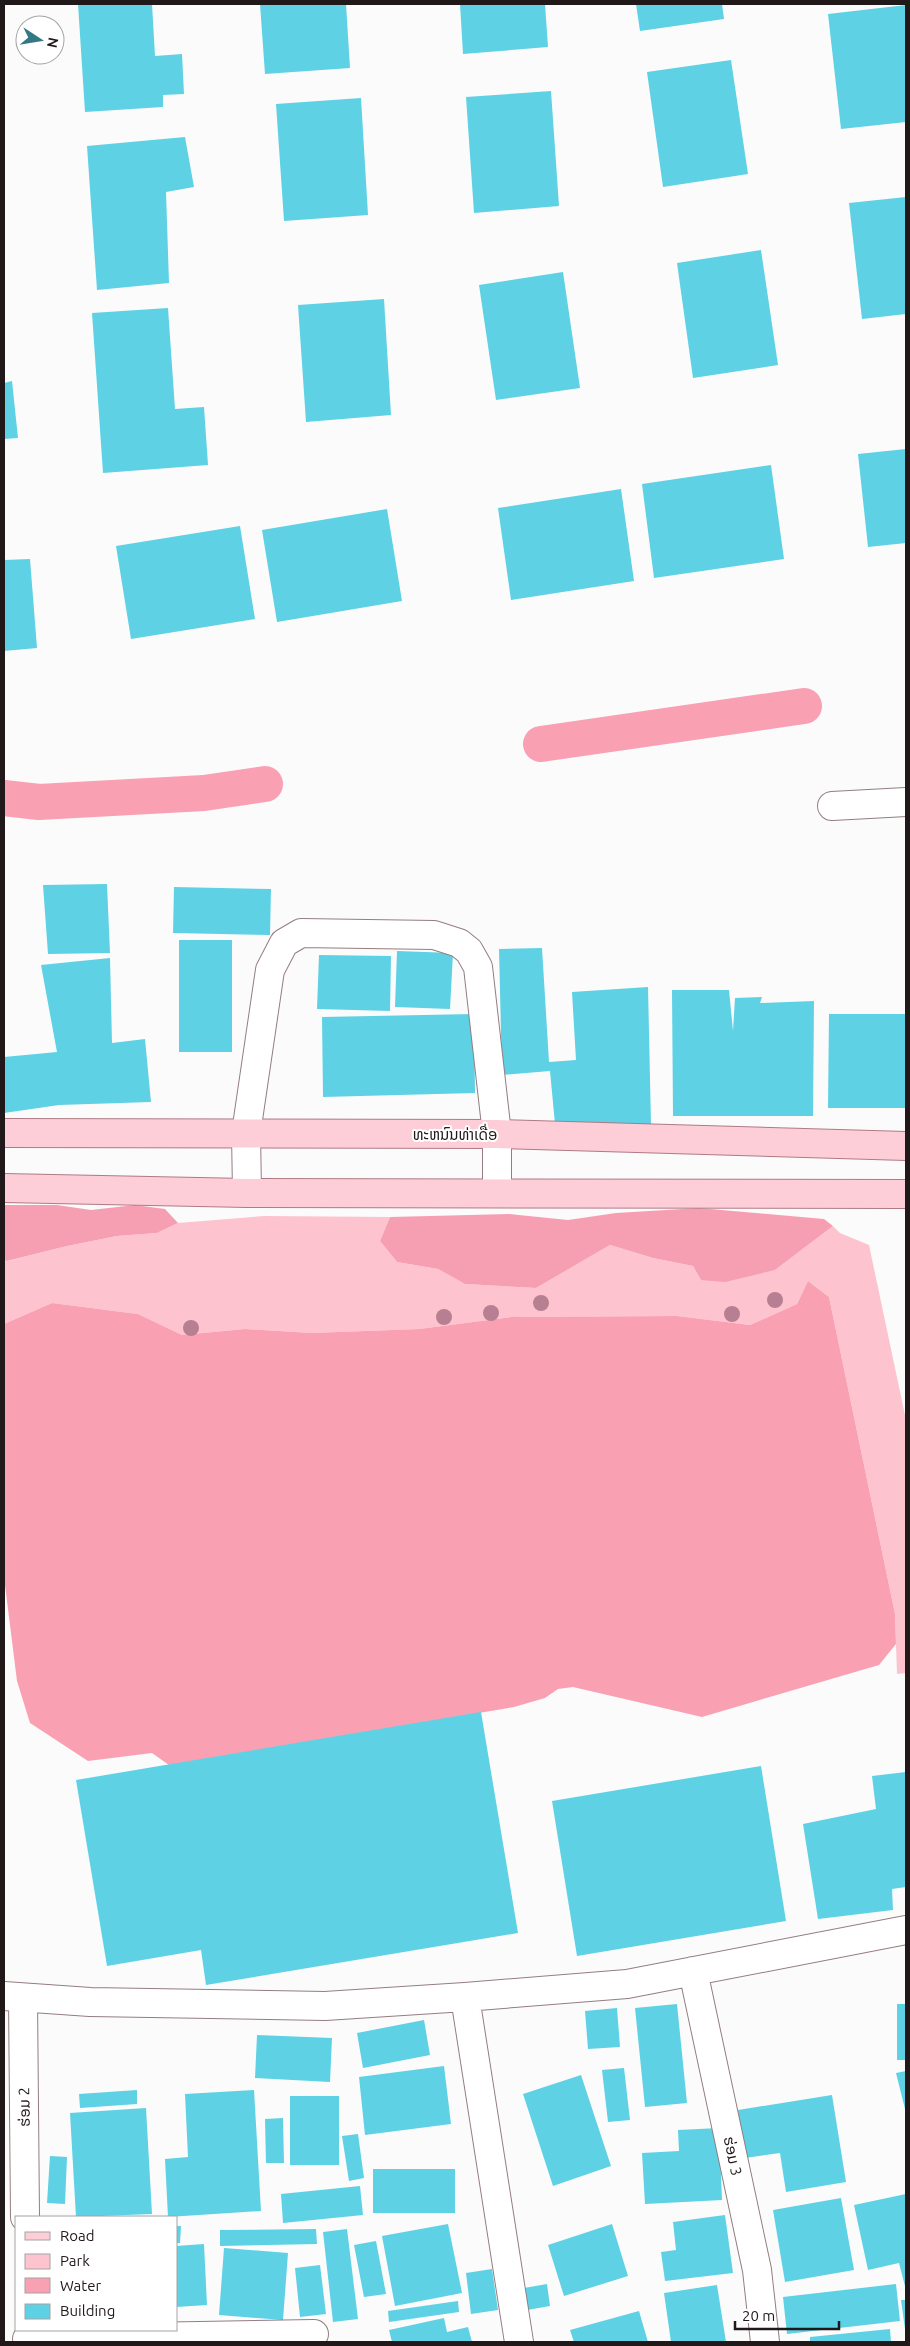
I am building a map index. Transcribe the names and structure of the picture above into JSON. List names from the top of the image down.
{
  "streets": {
    "main road": ["ທະຫນົນທ່າເດື່ອ"],
    "street": ["ຮ່ອມ 2", "ຮ່ອມ 3"]
  },
  "legend": [
    "Road",
    "Park",
    "Water",
    "Building"
  ],
  "scale_bar": "20 m",
  "north": "right"
}
